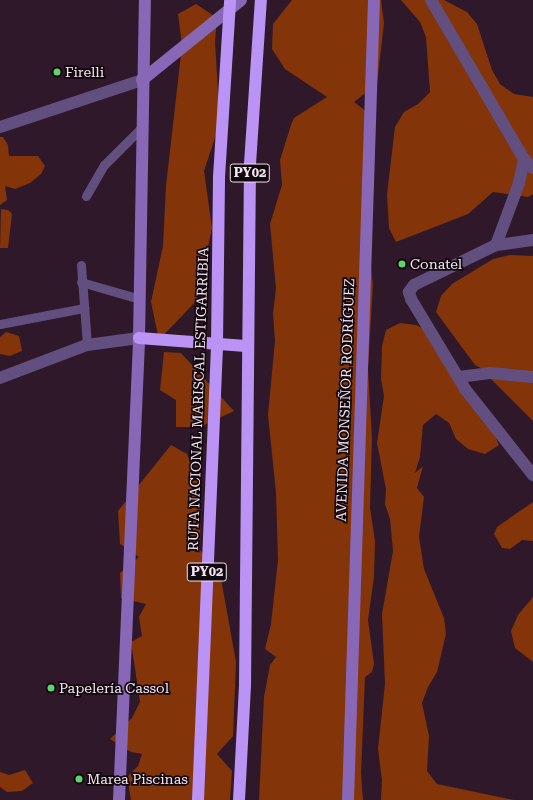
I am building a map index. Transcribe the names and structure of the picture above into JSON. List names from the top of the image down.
{
  "streets": {
    "highway": ["PY02", "RUTA NACIONAL MARISCAL ESTIGARRIBIA"],
    "street": ["AVENIDA MONSEÑOR RODRÍGUEZ"]
  },
  "places": [
    "Firelli",
    "Conatel",
    "Papelería Cassol",
    "Marea Piscinas"
  ]
}
